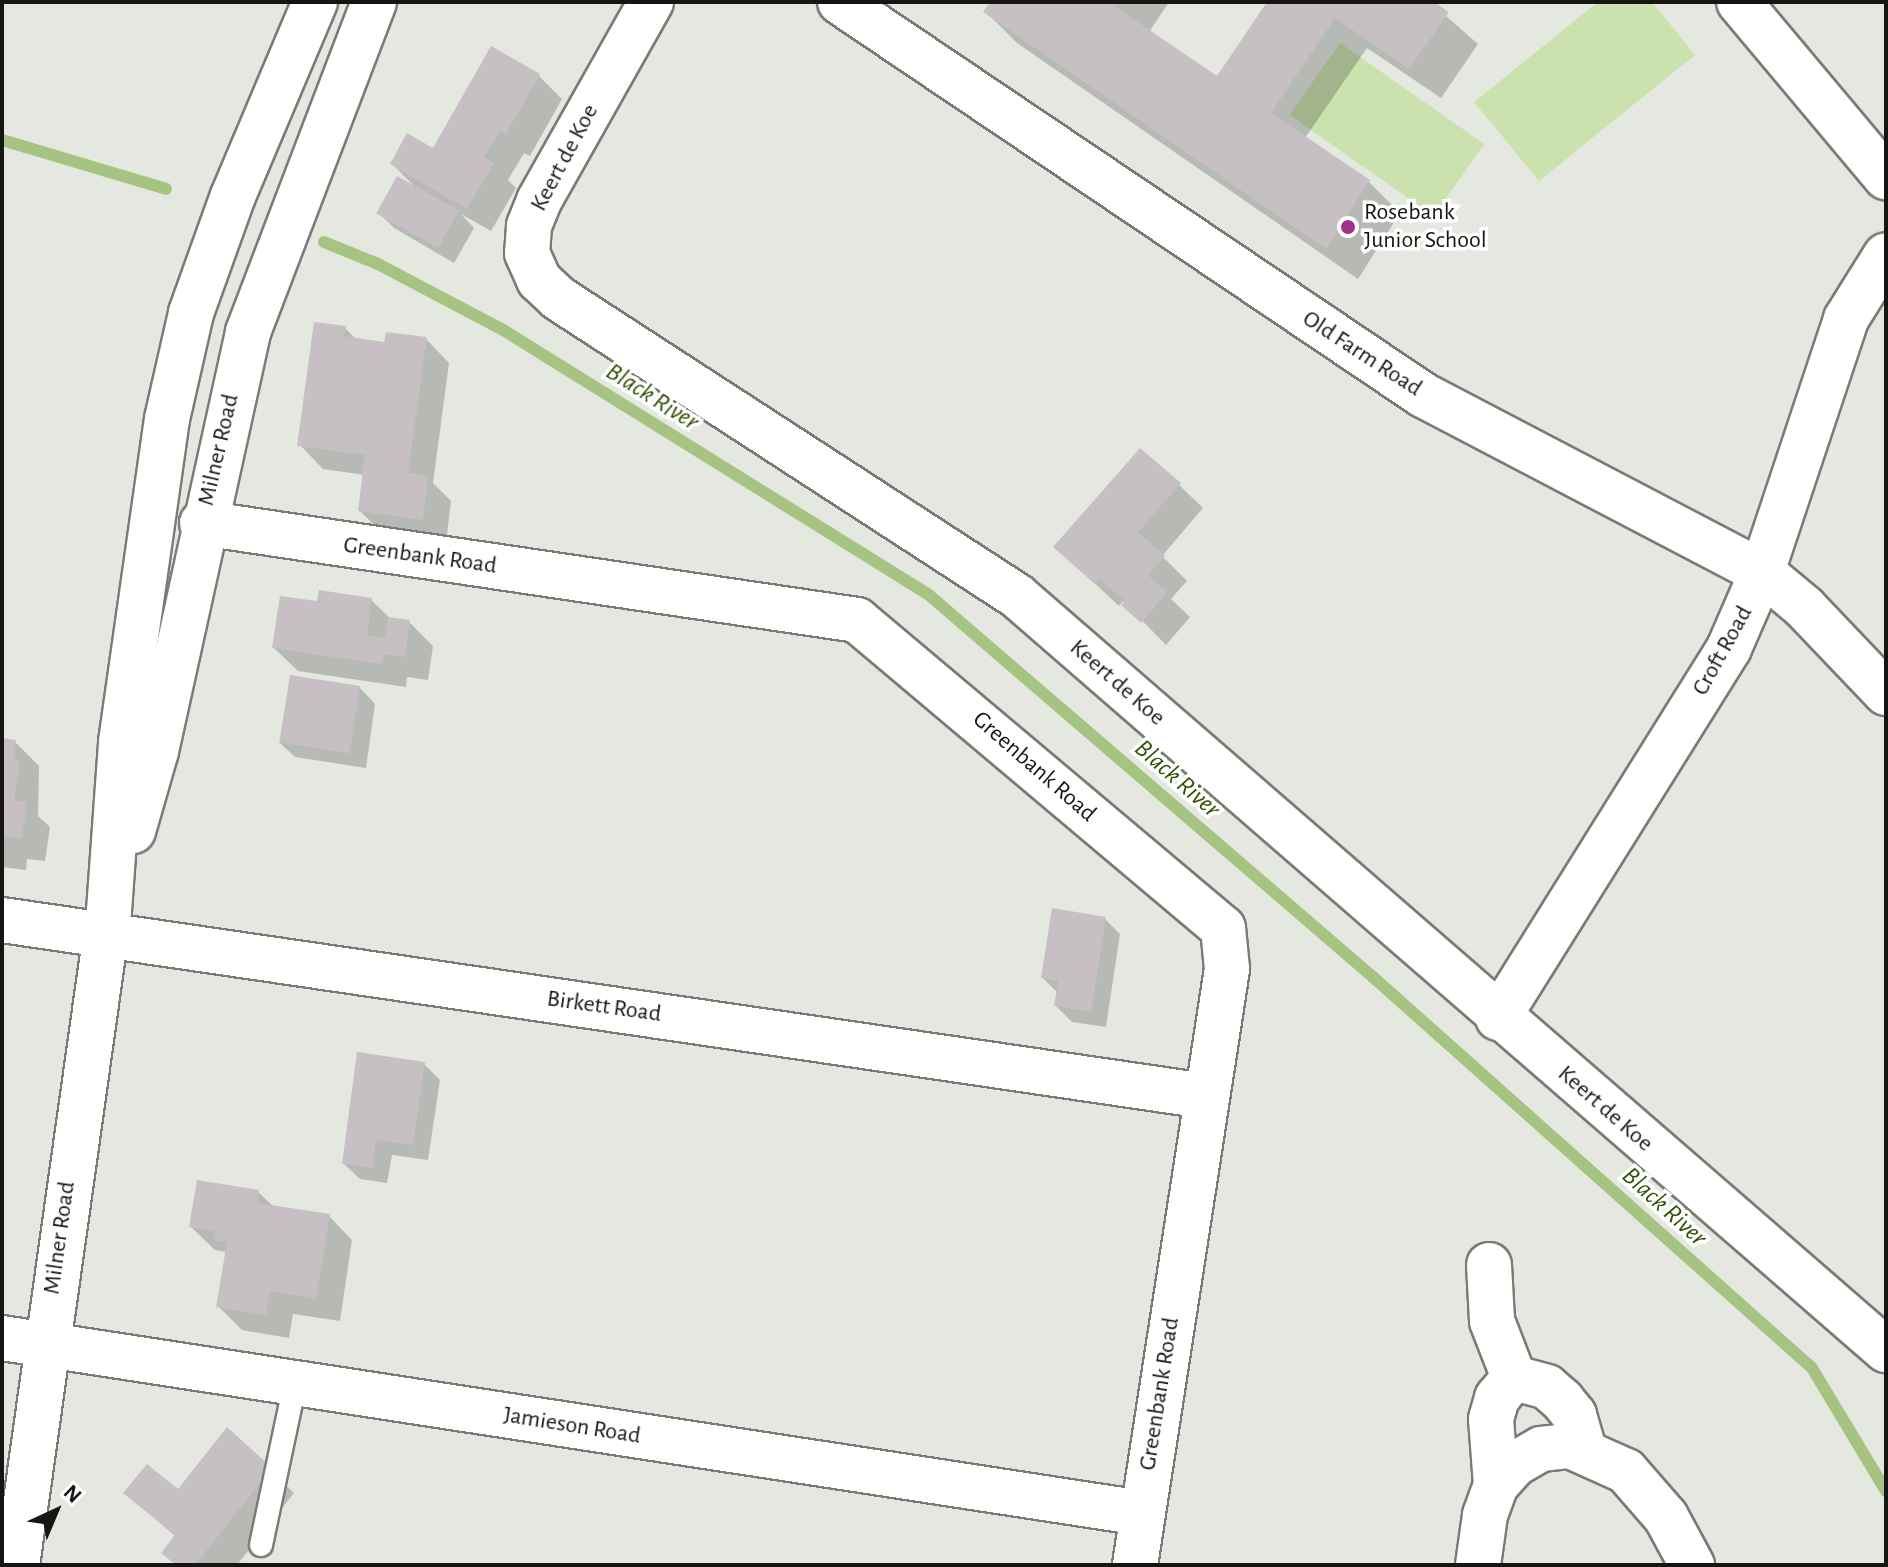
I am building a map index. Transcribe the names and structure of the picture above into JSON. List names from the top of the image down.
{
  "streets": {
    "street": [
      "Keert de Koe",
      "Old Farm Road",
      "Milner Road",
      "Greenbank Road",
      "Croft Road",
      "Birkett Road",
      "Jamieson Road"
    ]
  },
  "crossings": [
    ["Keert de Koe", "Croft Road"],
    ["Old Farm Road", "Croft Road"],
    ["Milner Road", "Greenbank Road"],
    ["Milner Road", "Birkett Road"],
    ["Milner Road", "Jamieson Road"],
    ["Greenbank Road", "Birkett Road"],
    ["Greenbank Road", "Jamieson Road"]
  ],
  "water": ["Black River"],
  "places": ["Rosebank Junior School"],
  "north": "top right"
}
